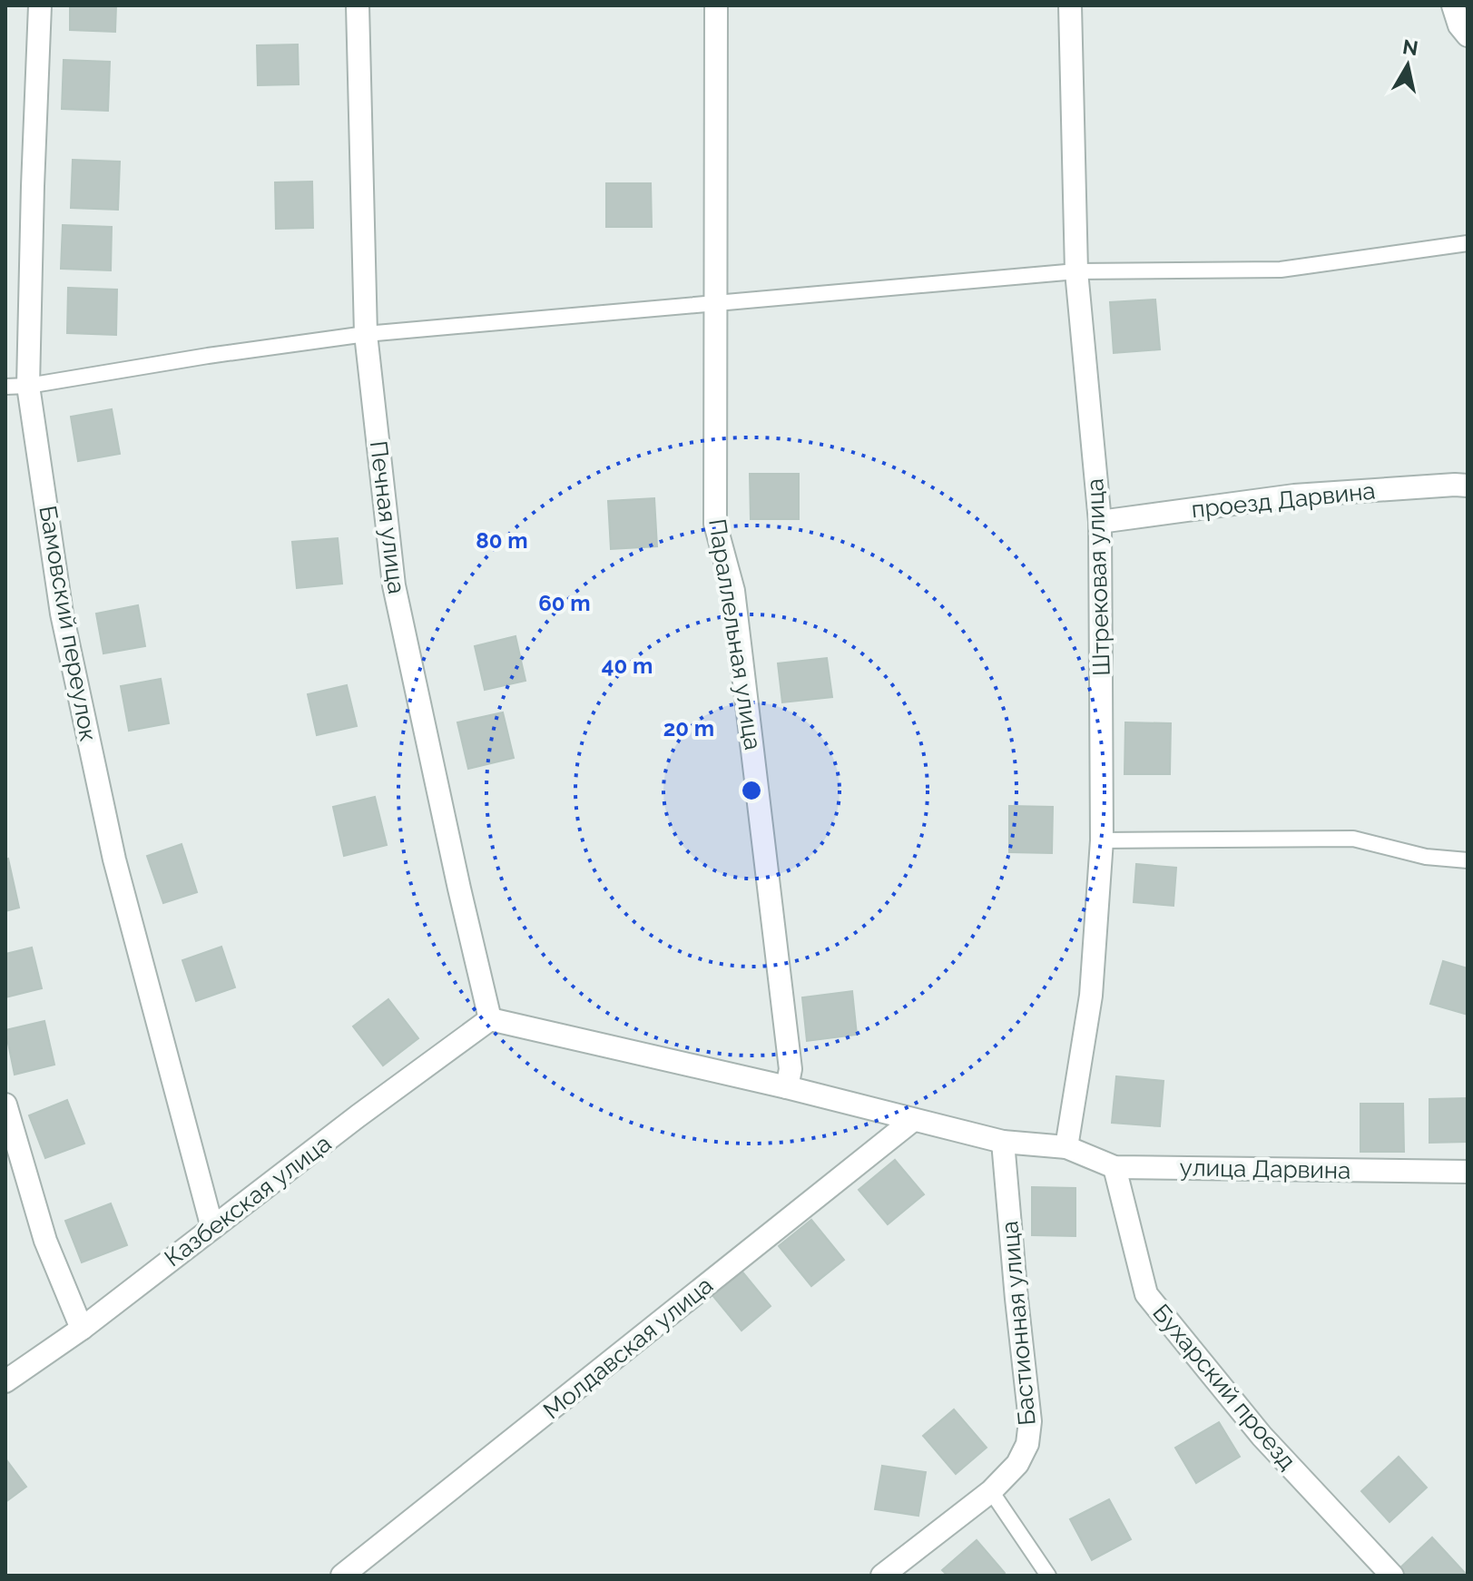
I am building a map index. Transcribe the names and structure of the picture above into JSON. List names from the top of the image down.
{
  "streets": {
    "street": [
      "проезд Дарвина",
      "Печная улица",
      "Штрековая улица",
      "Бамовский переулок",
      "Параллельная улица",
      "улица Дарвина",
      "Казбекская улица",
      "Бастионная улица",
      "Молдавская улица",
      "Бухарский проезд"
    ]
  },
  "crossings": [
    ["проезд Дарвина", "Штрековая улица"],
    ["Печная улица", "улица Дарвина"],
    ["Печная улица", "Казбекская улица"],
    ["Штрековая улица", "улица Дарвина"],
    ["Бамовский переулок", "Казбекская улица"],
    ["Параллельная улица", "улица Дарвина"],
    ["улица Дарвина", "Казбекская улица"],
    ["улица Дарвина", "Бастионная улица"],
    ["улица Дарвина", "Молдавская улица"],
    ["улица Дарвина", "Бухарский проезд"]
  ],
  "north": "top",
  "rings": [
    "80 m",
    "60 m",
    "40 m",
    "20 m"
  ]
}
